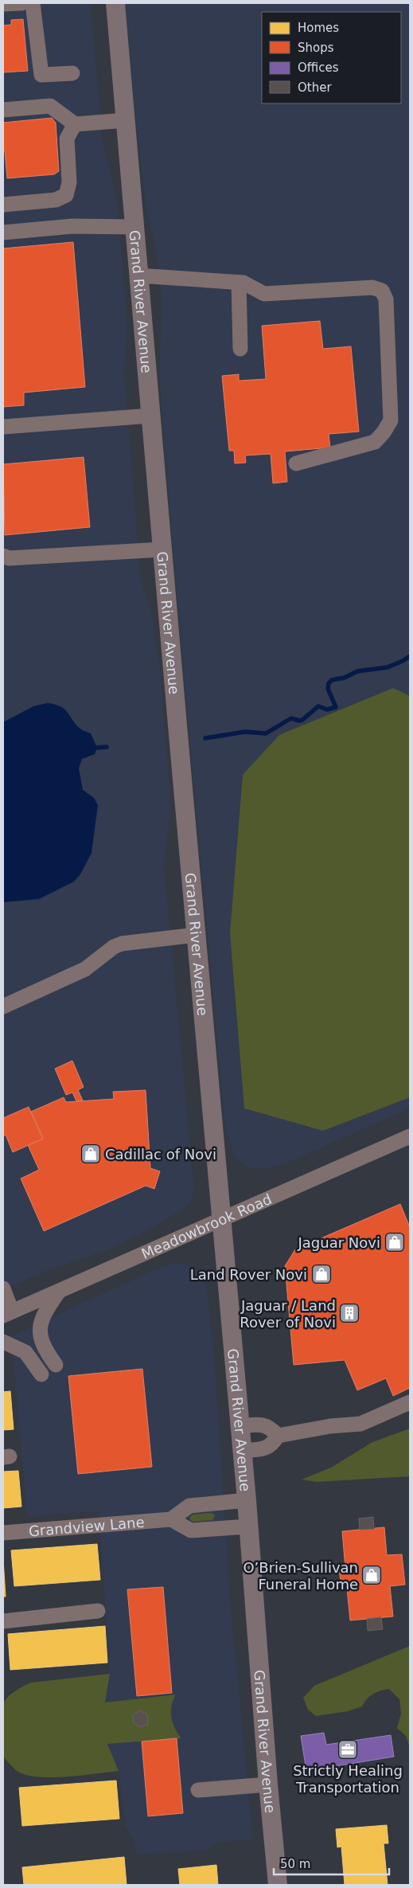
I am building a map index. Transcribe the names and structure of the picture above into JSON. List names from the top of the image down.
{
  "streets": {
    "main road": ["Grand River Avenue"],
    "street": ["Meadowbrook Road", "Grandview Lane"]
  },
  "crossings": [
    ["Grand River Avenue", "Meadowbrook Road"]
  ],
  "places": {
    "shop": [
      "Cadillac of Novi",
      "Jaguar Novi",
      "Land Rover Novi",
      "O’Brien-Sullivan Funeral Home"
    ],
    "building": ["Jaguar / Land Rover of Novi"],
    "office": ["Strictly Healing Transportation"]
  },
  "legend": [
    "Homes",
    "Shops",
    "Offices",
    "Other"
  ],
  "scale_bar": "50 m"
}
